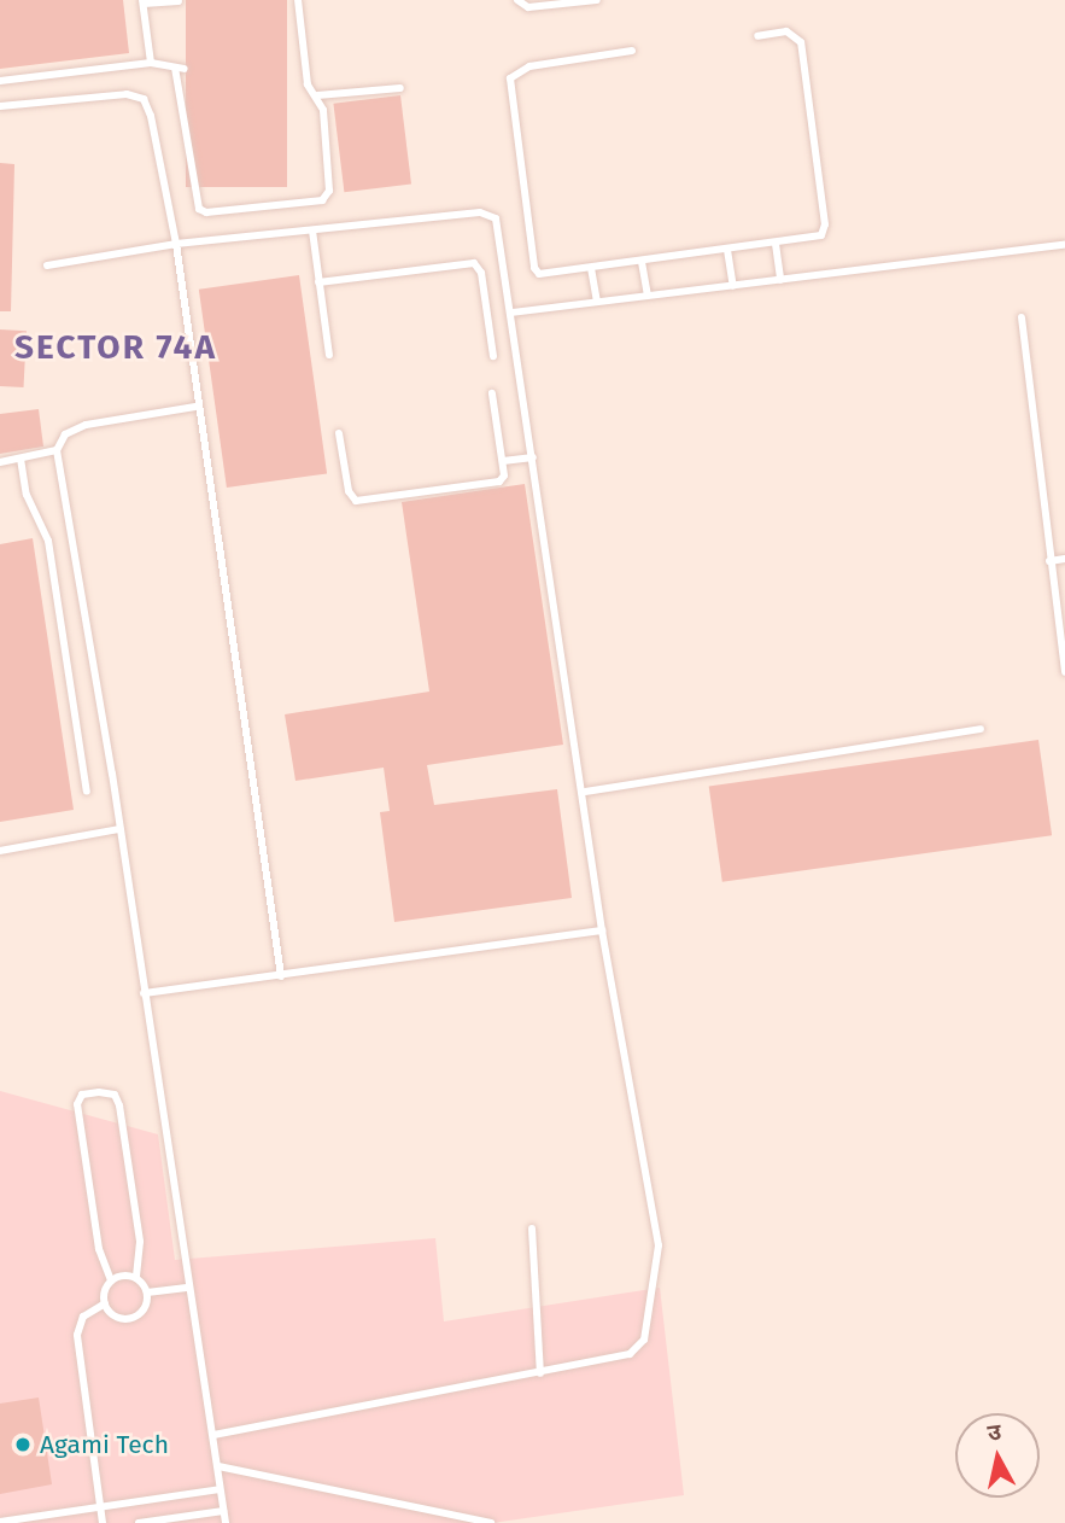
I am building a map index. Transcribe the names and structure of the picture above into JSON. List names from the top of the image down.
{
  "districts": ["SECTOR 74A"],
  "places": ["Agami Tech"],
  "north": "top"
}
